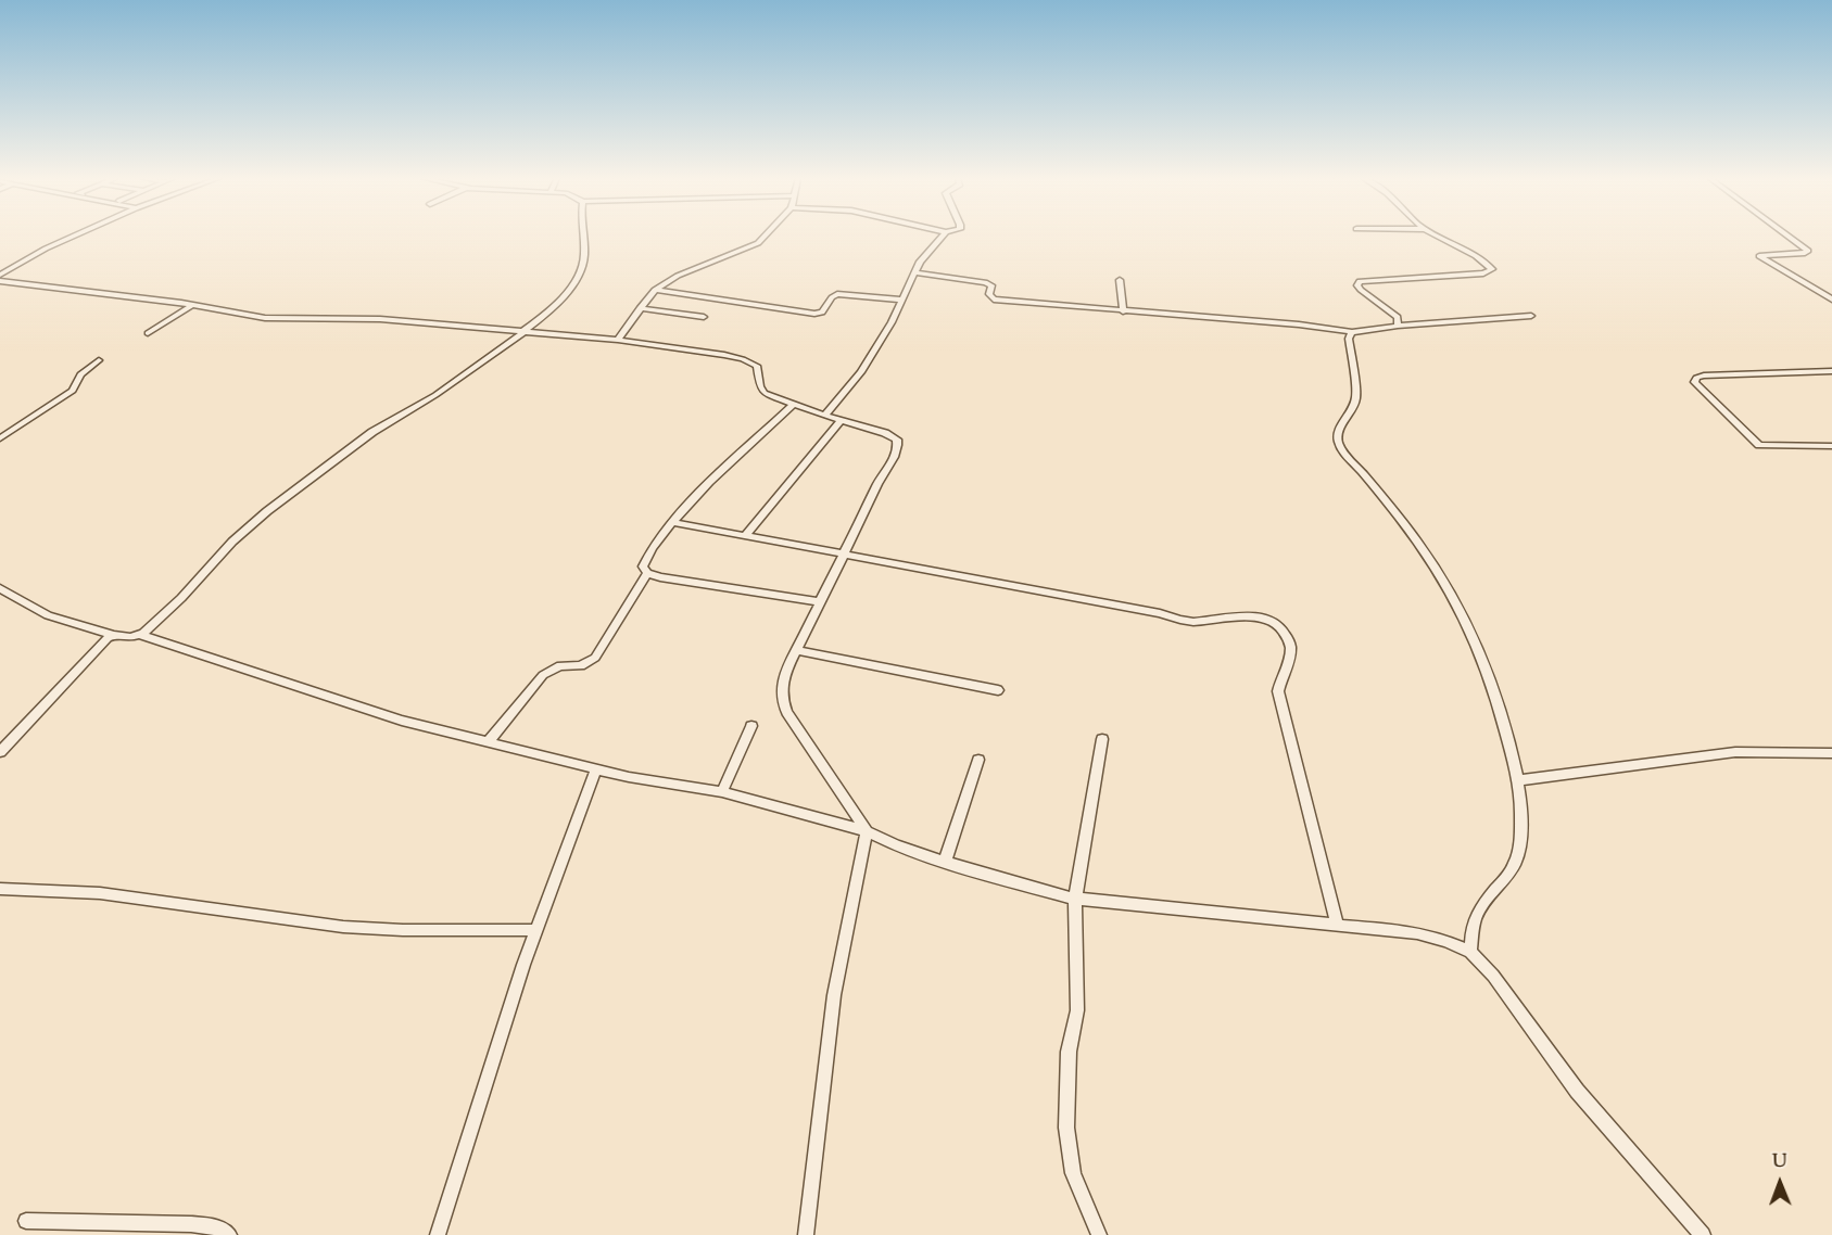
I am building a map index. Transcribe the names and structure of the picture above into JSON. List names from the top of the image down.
{
  "north": "top"
}
